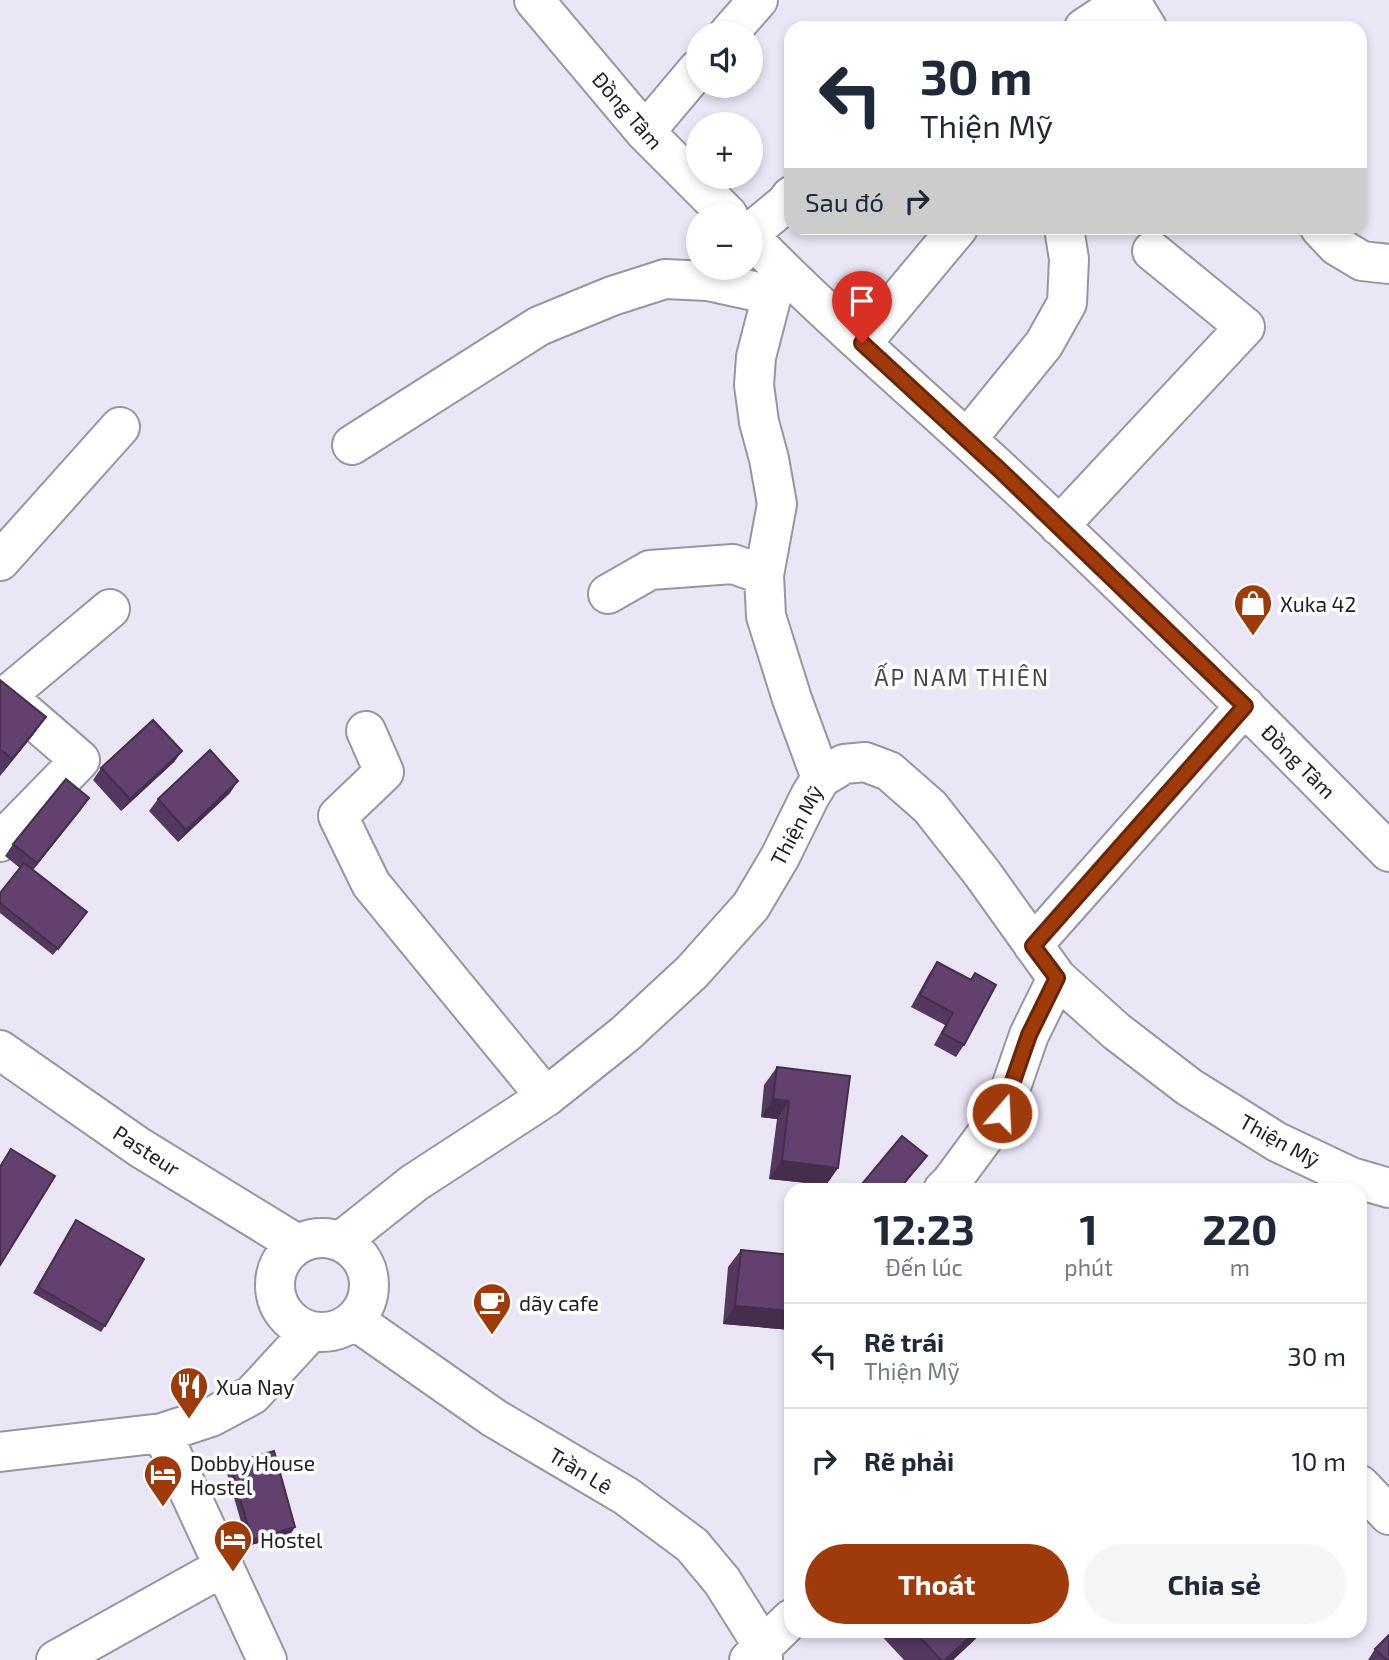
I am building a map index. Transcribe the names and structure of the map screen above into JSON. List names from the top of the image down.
{
  "streets": {
    "street": [
      "Đồng Tâm",
      "Thiện Mỹ",
      "Pasteur",
      "Trần Lê"
    ]
  },
  "crossings": [
    ["Thiện Mỹ", "Pasteur"],
    ["Thiện Mỹ", "Trần Lê"],
    ["Pasteur", "Trần Lê"]
  ],
  "districts": ["ẤP NAM THIÊN"],
  "places": {
    "shop": ["Xuka 42"],
    "cafe": ["dãy cafe"],
    "restaurant": ["Xua Nay"],
    "hotel": ["Dobby House Hostel", "Hostel"]
  },
  "page": {
    "map_buttons": ["+", "−"],
    "turn": ["30 m", "Thiện Mỹ"],
    "then": "Sau đó",
    "eta": [
      "12:23",
      "Đến lúc",
      "1",
      "phút",
      "220",
      "m"
    ],
    "list": [
      {
        "name": "Rẽ trái",
        "note": "Thiện Mỹ",
        "value": "30 m"
      },
      {
        "name": "Rẽ phải",
        "value": "10 m"
      }
    ],
    "buttons": ["Thoát", "Chia sẻ"]
  }
}
